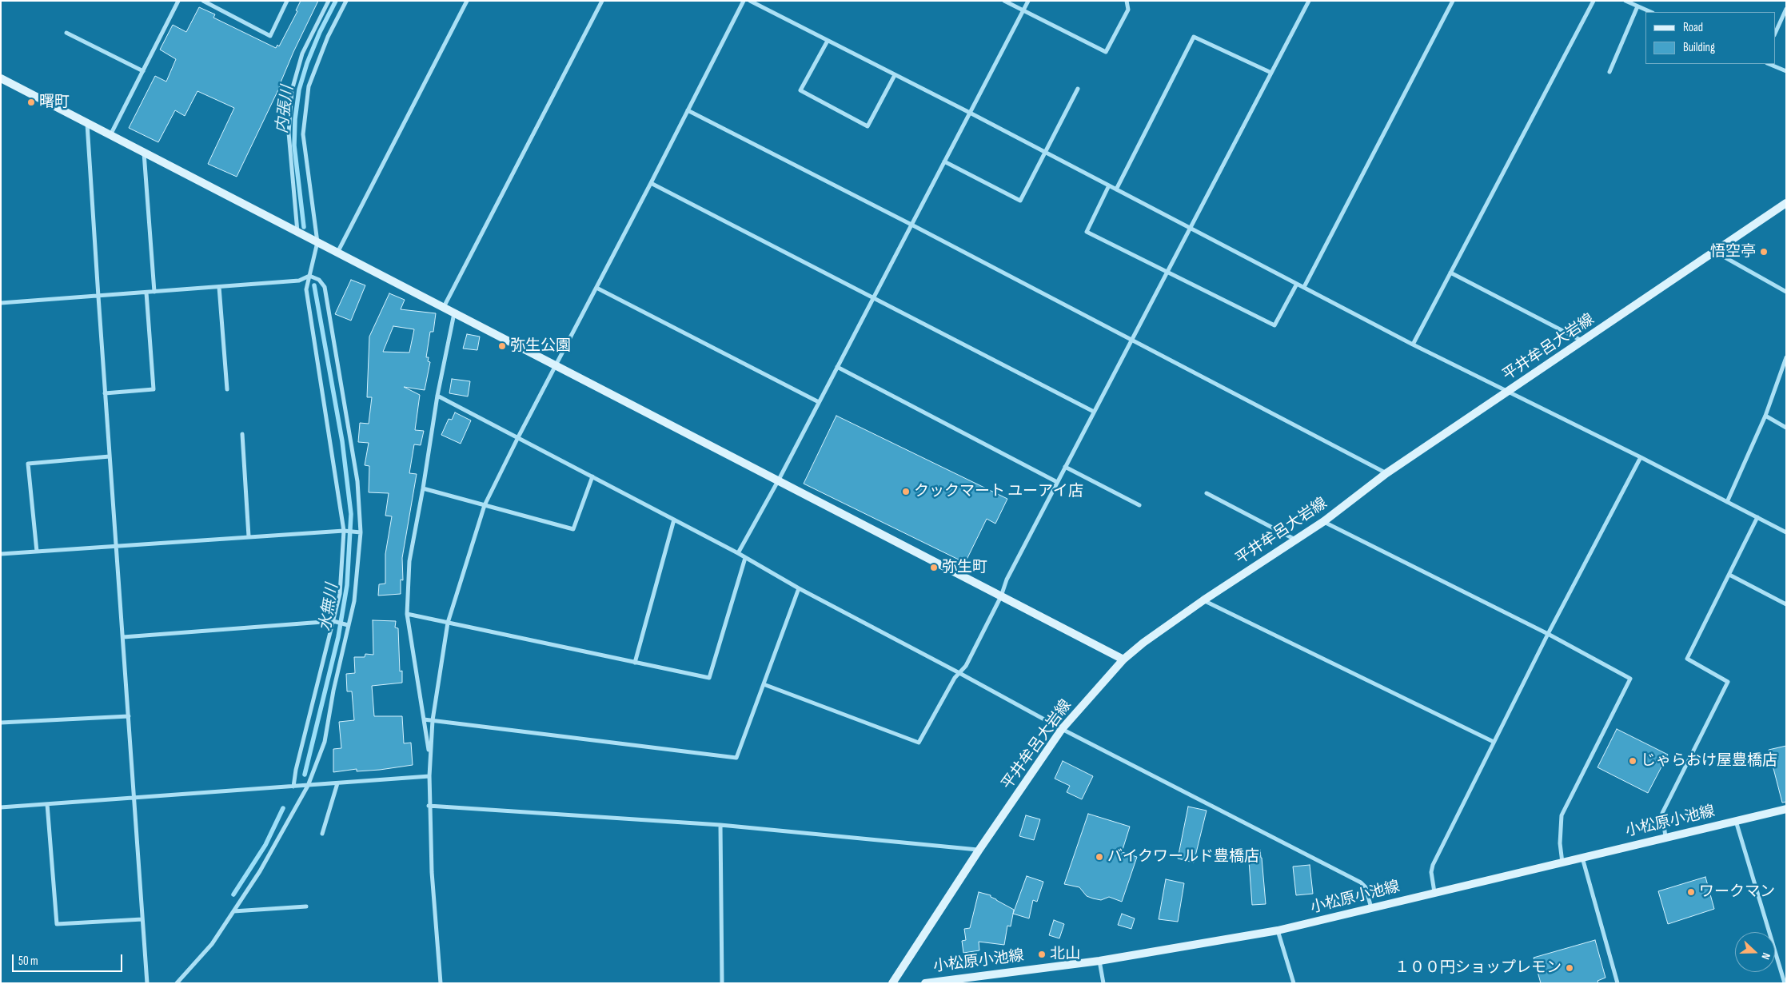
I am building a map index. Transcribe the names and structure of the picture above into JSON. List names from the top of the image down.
{
  "streets": {
    "main road": ["平井牟呂大岩線", "小松原小池線"]
  },
  "water": ["内張川", "水無川"],
  "places": [
    "曙町",
    "悟空亭",
    "弥生公園",
    "クックマート ユーアイ店",
    "弥生町",
    "じゃらおけ屋豊橋店",
    "バイクワールド豊橋店",
    "ワークマン",
    "北山",
    "１００円ショップレモン"
  ],
  "legend": ["Road", "Building"],
  "scale_bar": "50 m",
  "north": "right"
}
